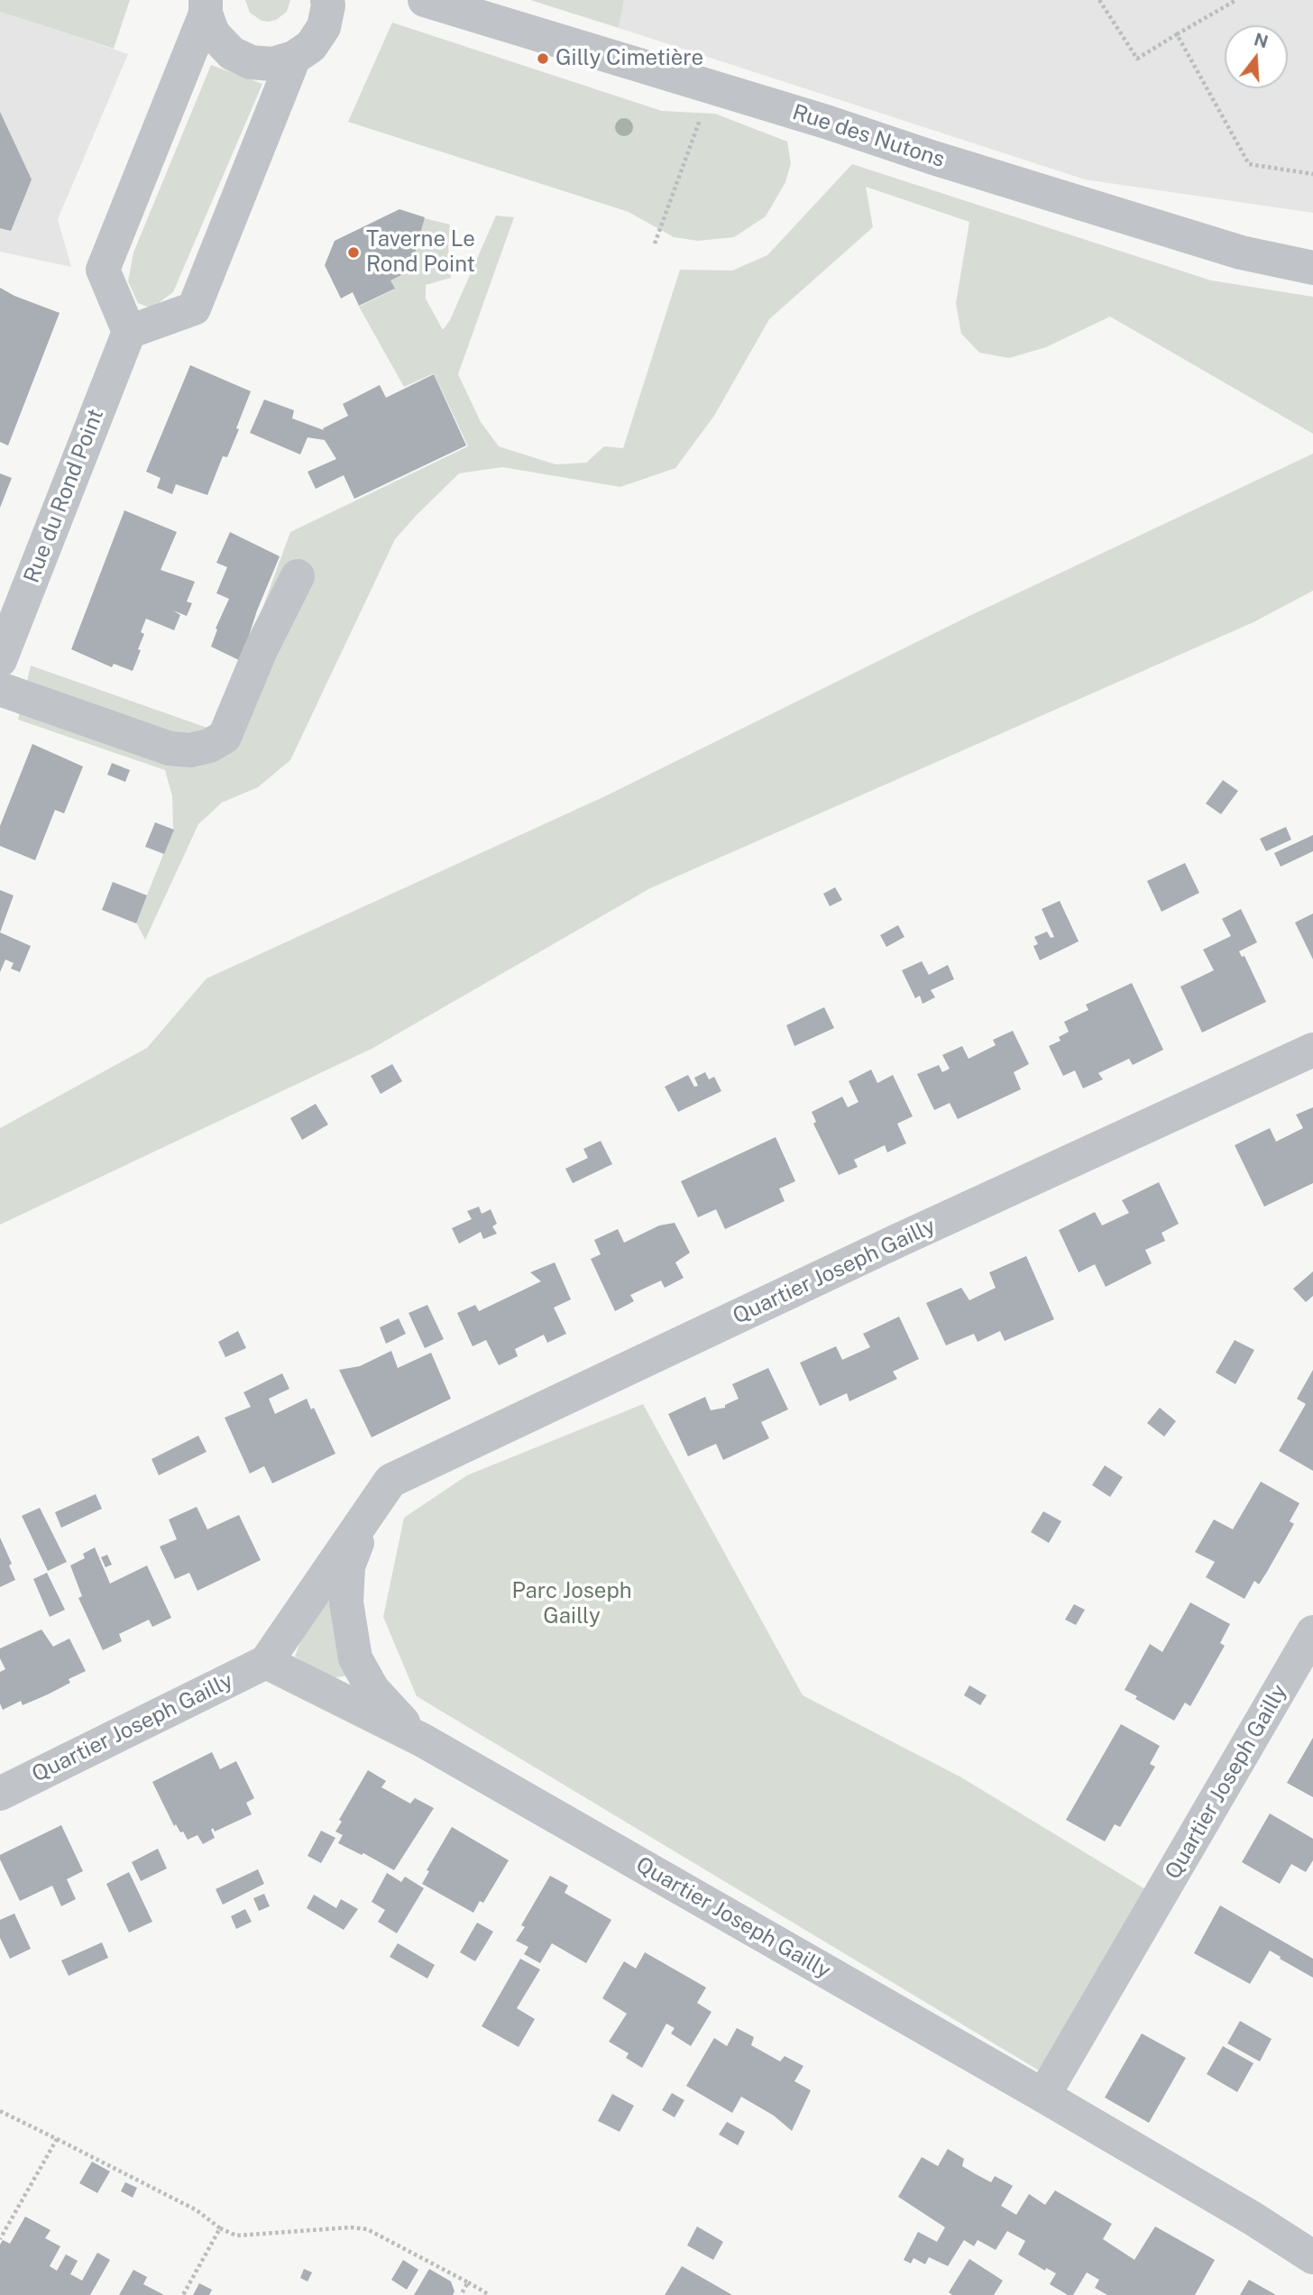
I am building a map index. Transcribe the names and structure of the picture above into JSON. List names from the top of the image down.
{
  "streets": {
    "street": ["Rue des Nutons", "Rue du Rond Point", "Quartier Joseph Gailly"]
  },
  "parks": ["Parc Joseph Gailly"],
  "places": ["Gilly Cimetière", "Taverne Le Rond Point"],
  "north": "top"
}
